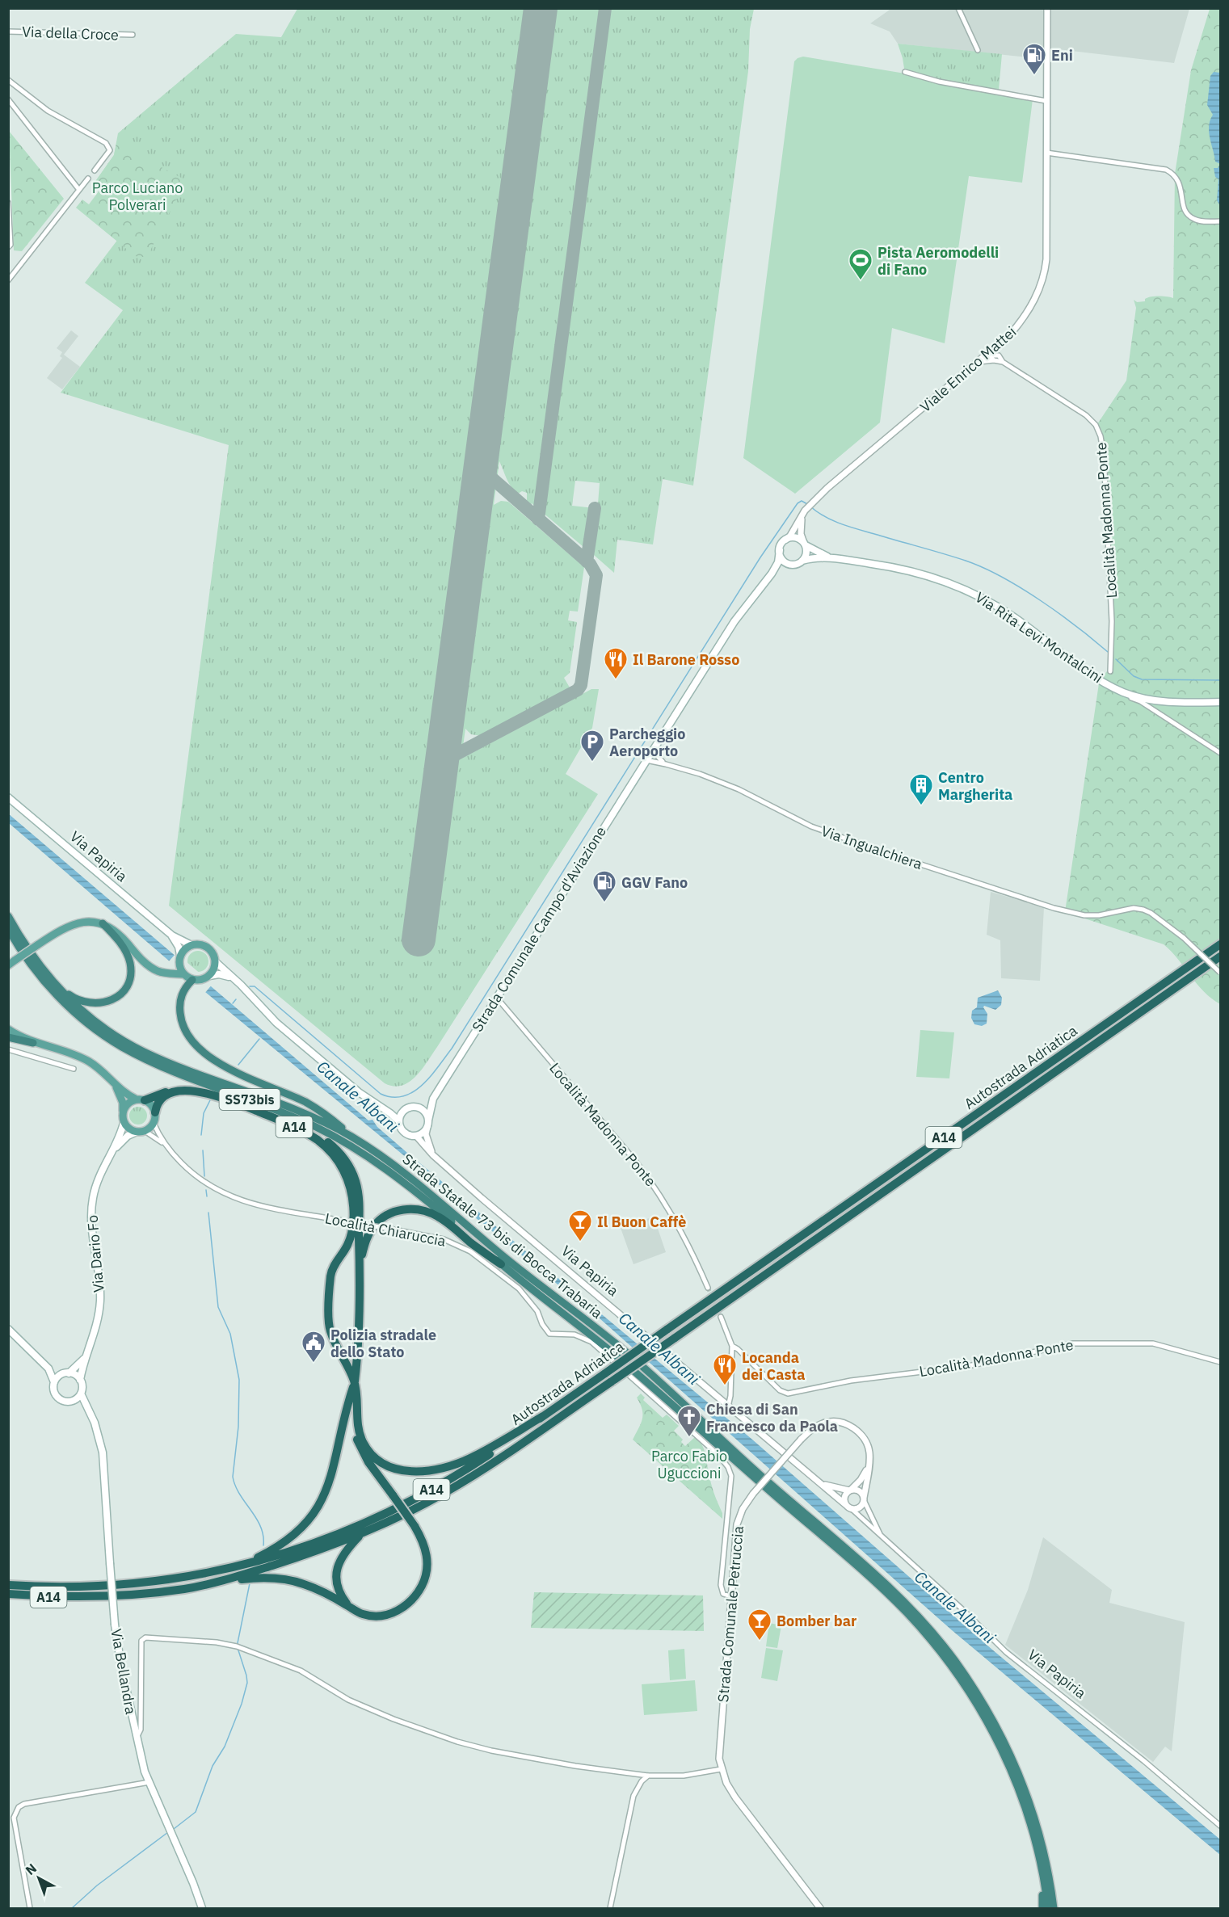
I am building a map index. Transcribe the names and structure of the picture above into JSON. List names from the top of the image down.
{
  "streets": {
    "highway": [
      "Autostrada Adriatica",
      "SS73bis",
      "A14",
      "Strada Statale 73 bis di Bocca Trabaria"
    ],
    "main road": [
      "Via Rita Levi Montalcini",
      "Via Papiria",
      "Strada Comunale Campo d'Aviazione",
      "Via Dario Fo",
      "Via Bellandra"
    ],
    "street": [
      "Via della Croce",
      "Viale Enrico Mattei",
      "Località Madonna Ponte",
      "Via Ingualchiera",
      "Località Chiaruccia",
      "Strada Comunale Petruccia"
    ]
  },
  "crossings": [
    ["Viale Enrico Mattei", "Via Rita Levi Montalcini"],
    ["Località Madonna Ponte", "Via Papiria"],
    ["Località Madonna Ponte", "Strada Comunale Campo d'Aviazione"],
    ["Via Ingualchiera", "Strada Comunale Campo d'Aviazione"],
    ["Via Papiria", "Strada Comunale Campo d'Aviazione"],
    ["Via Papiria", "Strada Comunale Petruccia"],
    ["Autostrada Adriatica", "A14"],
    ["A14", "Via Dario Fo"],
    ["Località Chiaruccia", "Strada Comunale Petruccia"],
    ["Via Dario Fo", "Via Bellandra"]
  ],
  "water": ["Canale Albani"],
  "parks": ["Parco Luciano Polverari", "Parco Fabio Uguccioni"],
  "places": {
    "fuel station": ["Eni", "GGV Fano"],
    "sports": ["Pista Aeromodelli di Fano"],
    "restaurant": ["Il Barone Rosso", "Locanda dei Casta"],
    "parking": ["Parcheggio Aeroporto"],
    "building": ["Centro Margherita"],
    "bar": ["Il Buon Caffè", "Bomber bar"],
    "public building": ["Polizia stradale dello Stato"],
    "church": ["Chiesa di San Francesco da Paola"]
  },
  "north": "top left"
}
